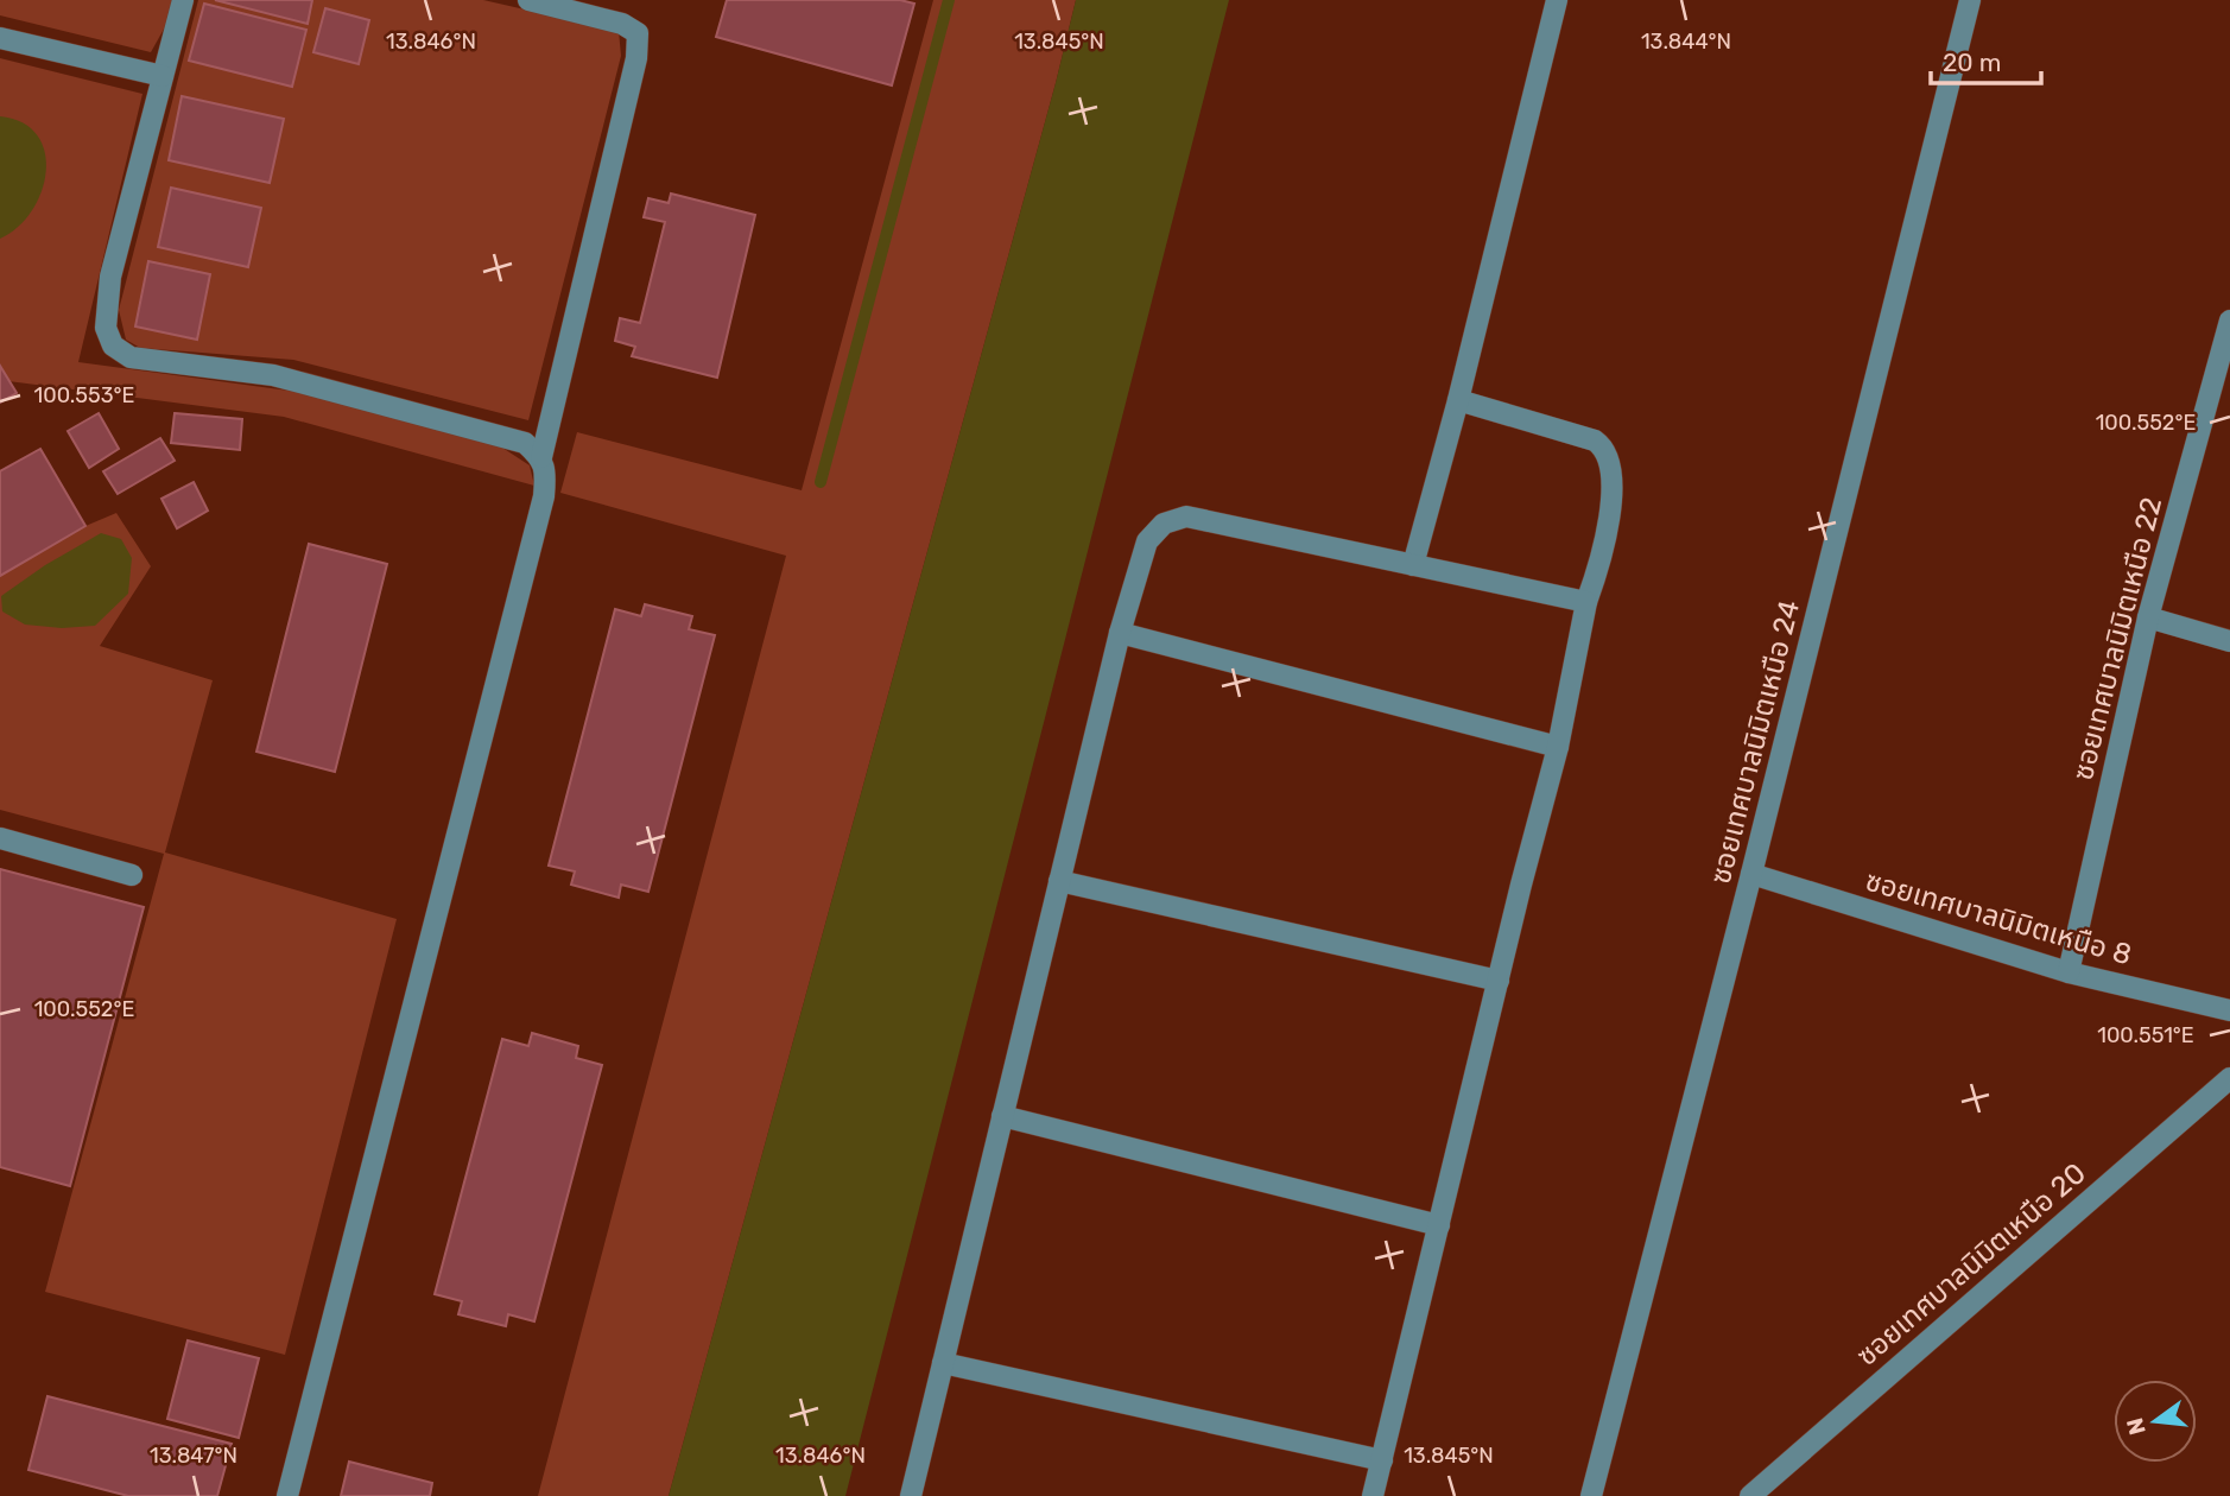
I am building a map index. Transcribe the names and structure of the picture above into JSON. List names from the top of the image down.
{
  "streets": {
    "street": [
      "ซอยเทศบาลนิมิตเหนือ 22",
      "ซอยเทศบาลนิมิตเหนือ 24",
      "ซอยเทศบาลนิมิตเหนือ 8",
      "ซอยเทศบาลนิมิตเหนือ 20"
    ]
  },
  "crossings": [
    ["ซอยเทศบาลนิมิตเหนือ 22", "ซอยเทศบาลนิมิตเหนือ 8"],
    ["ซอยเทศบาลนิมิตเหนือ 24", "ซอยเทศบาลนิมิตเหนือ 8"]
  ],
  "scale_bar": "20 m",
  "north": "left",
  "coordinates": [
    "13.845°N",
    "13.844°N",
    "13.846°N",
    "100.553°E",
    "100.552°E",
    "100.551°E",
    "13.847°N"
  ]
}
